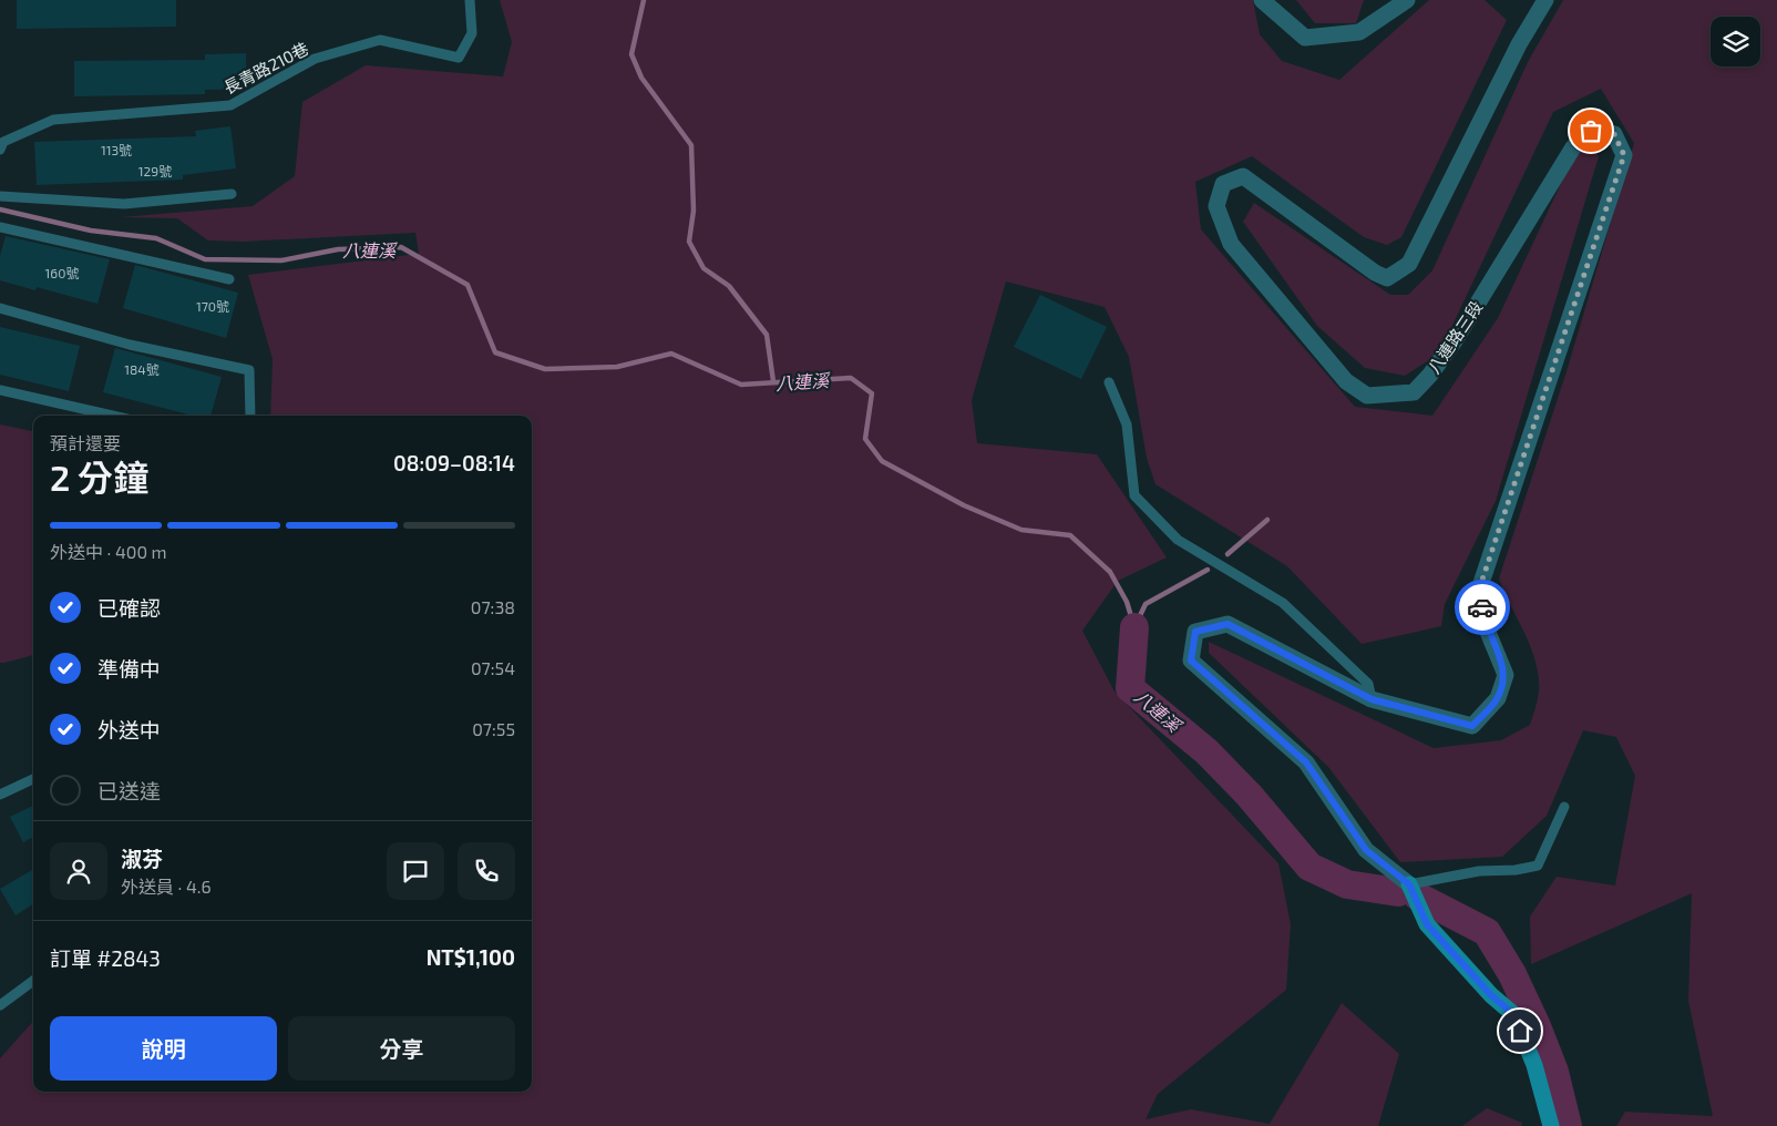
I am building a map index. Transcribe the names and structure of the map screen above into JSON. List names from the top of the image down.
{
  "streets": {
    "street": ["八連路三段"],
    "lane": ["長青路210巷"]
  },
  "water": ["八連溪"],
  "house_numbers": [
    "113號",
    "129號",
    "160號",
    "170號",
    "184號"
  ],
  "page": {
    "heading": ["2 分鐘", "預計還要", "08:09–08:14"],
    "panel": [
      "淑芬",
      "外送員 · 4.6",
      "訂單 #2843",
      "NT$1,100"
    ],
    "bar": "外送中 · 400 m",
    "list": [
      ["已確認", "07:38"],
      ["準備中", "07:54"],
      ["外送中", "07:55"],
      "已送達"
    ],
    "buttons": ["說明", "分享"]
  }
}
